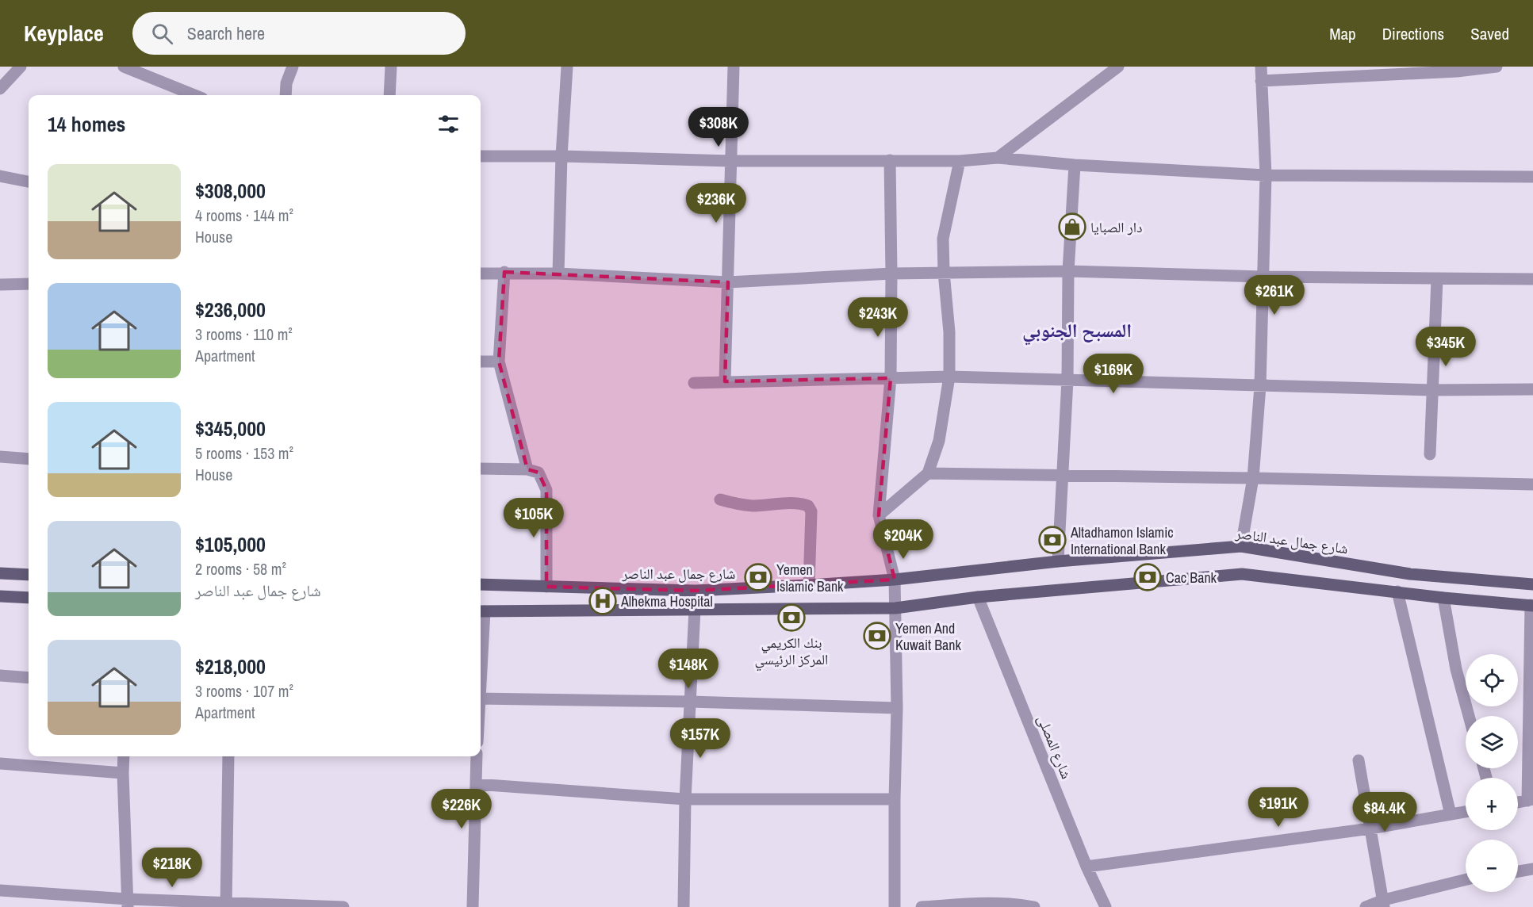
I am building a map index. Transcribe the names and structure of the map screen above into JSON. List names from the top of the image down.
{
  "streets": {
    "main road": ["شارع جمال عبد الناصر"],
    "street": ["شارع المصلى"]
  },
  "districts": ["المسبح الجنوبي"],
  "places": {
    "shop": ["دار الصبايا"],
    "bank": [
      "Altadhamon Islamic International Bank",
      "Yemen Islamic Bank",
      "Cac Bank",
      "بنك الكريمي المركز الرئيسي",
      "Yemen And Kuwait Bank"
    ],
    "hospital": ["Alhekma Hospital"]
  },
  "page": {
    "header": "Keyplace",
    "search": "Search here",
    "nav": ["Map", "Directions", "Saved"],
    "heading": "14 homes",
    "price": [
      "$308K",
      "$236K",
      "$261K",
      "$243K",
      "$345K",
      "$169K",
      "$105K",
      "$204K",
      "$148K",
      "$157K",
      "$191K",
      "$226K",
      "$84.4K",
      "$218K"
    ],
    "list": [
      {
        "name": "$308,000",
        "note": "4 rooms · 144 m² · House"
      },
      {
        "name": "$236,000",
        "note": "3 rooms · 110 m² · Apartment"
      },
      {
        "name": "$345,000",
        "note": "5 rooms · 153 m² · House"
      },
      {
        "name": "$105,000",
        "note": "2 rooms · 58 m² · شارع جمال عبد الناصر"
      },
      {
        "name": "$218,000",
        "note": "3 rooms · 107 m² · Apartment"
      }
    ],
    "map_buttons": ["+", "−"]
  }
}
